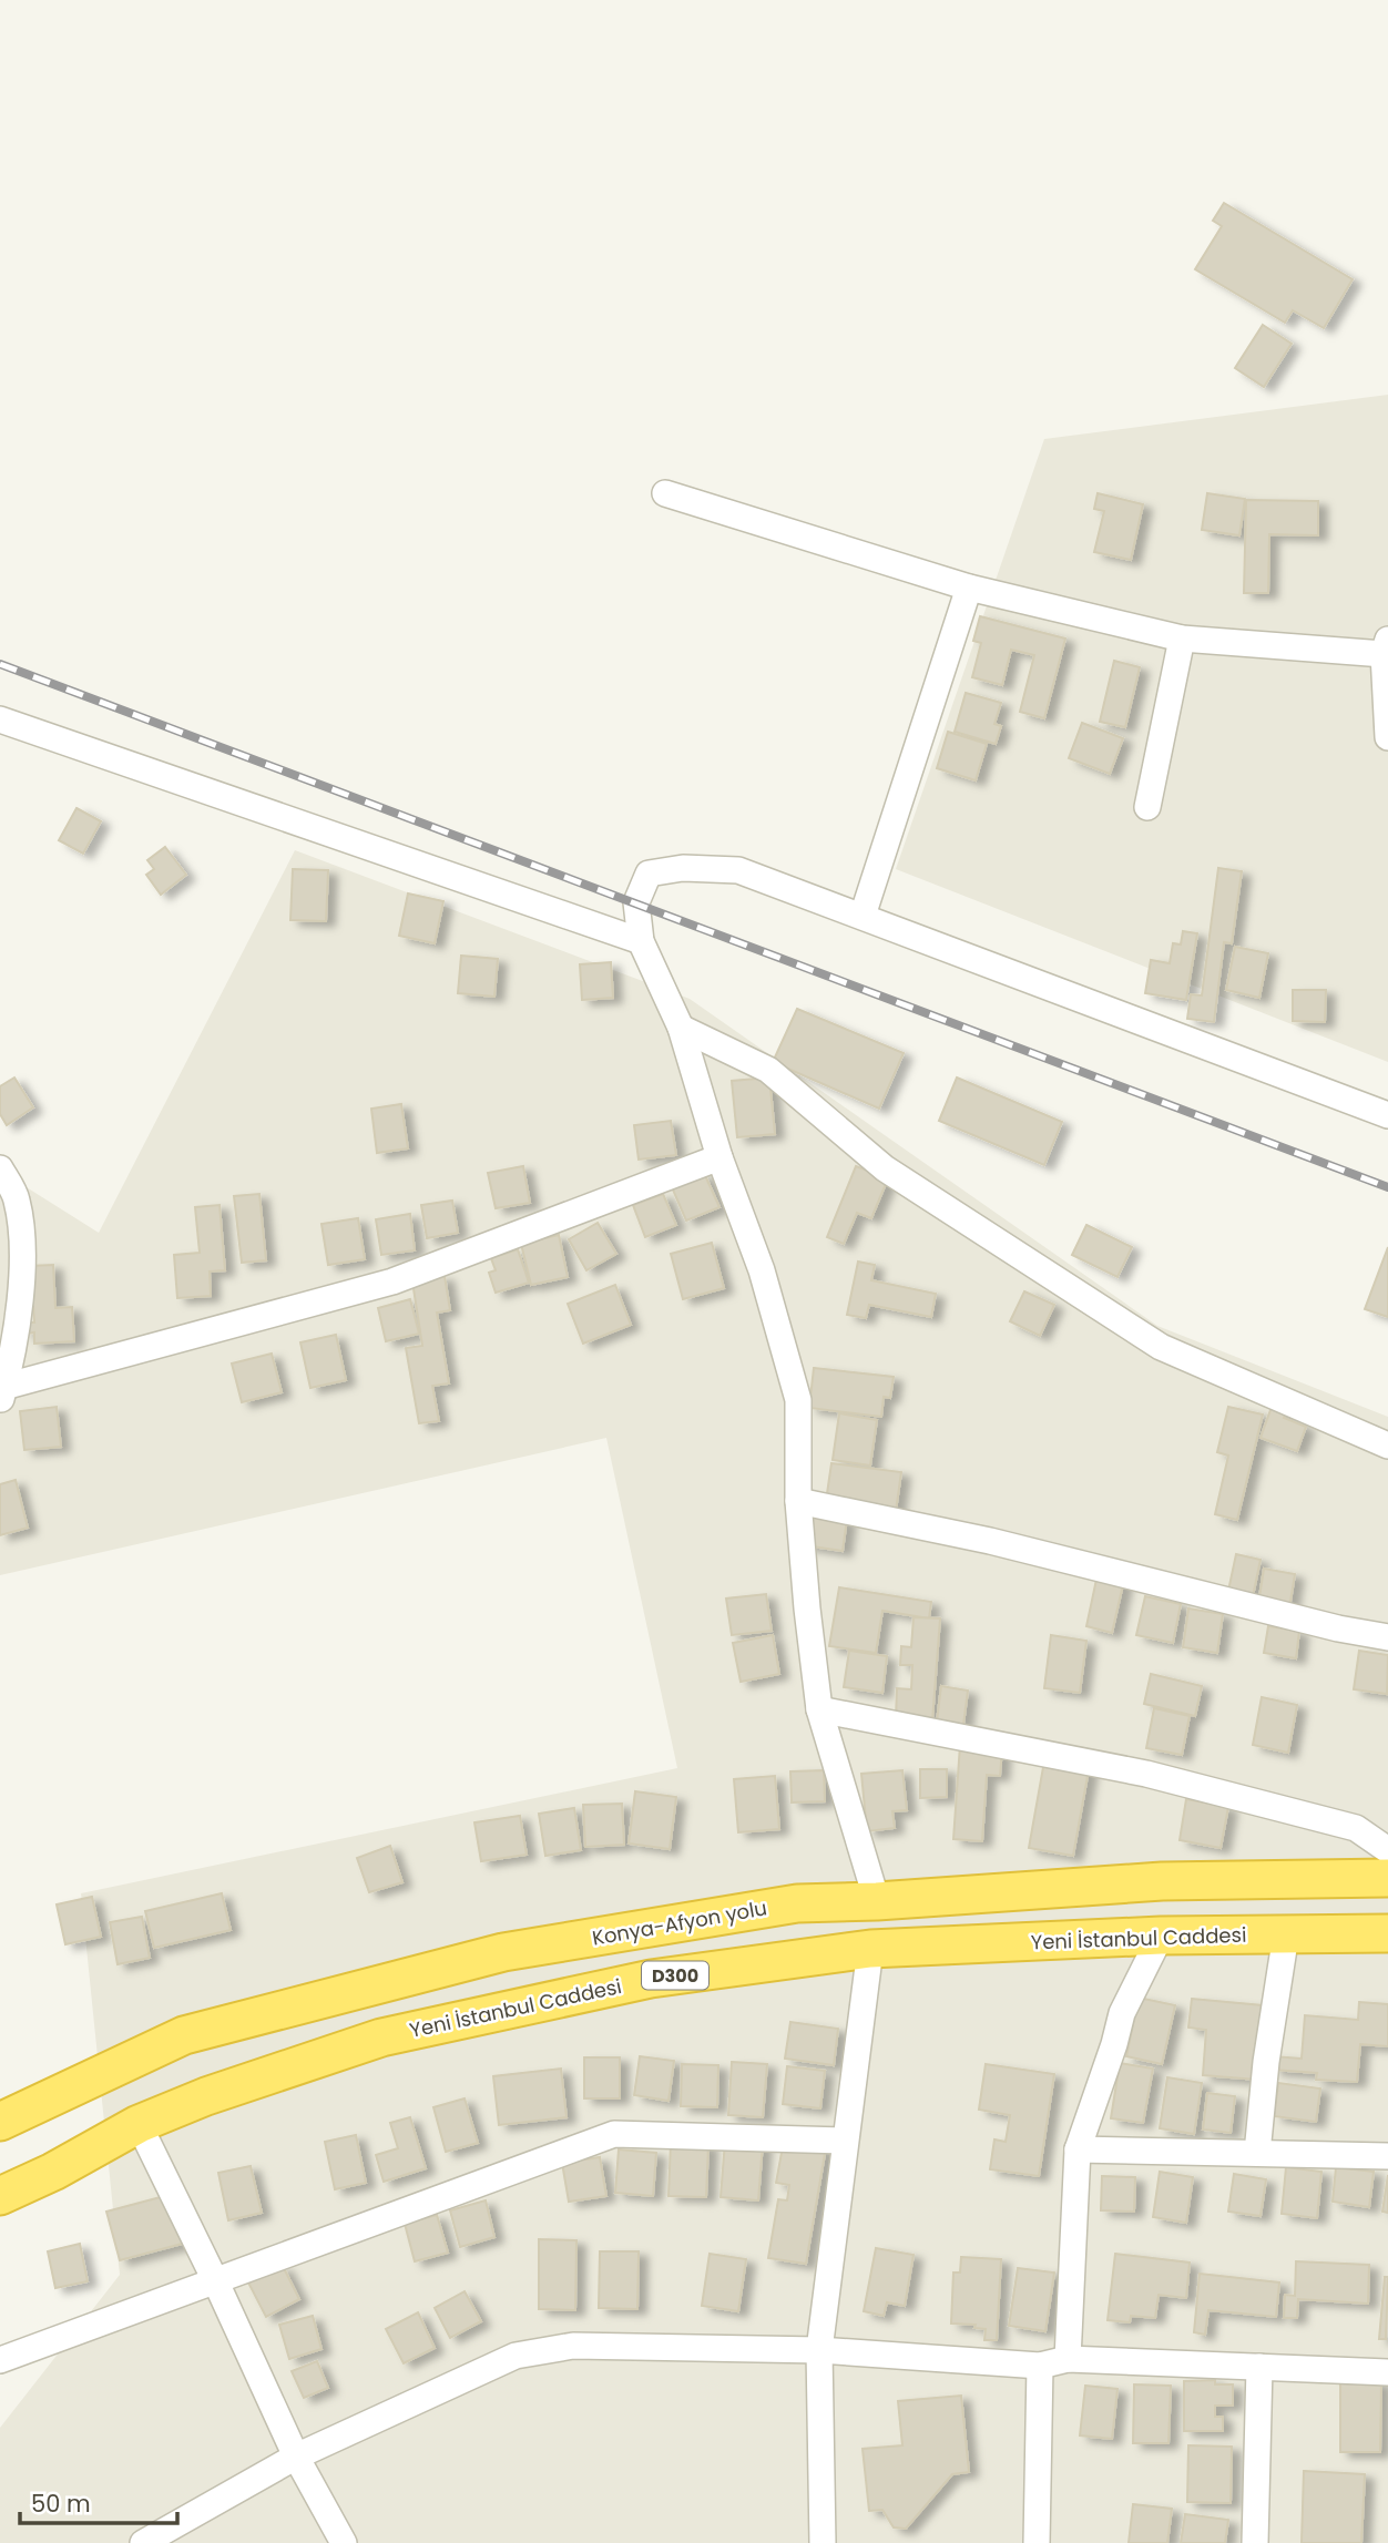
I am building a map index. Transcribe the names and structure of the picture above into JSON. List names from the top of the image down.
{
  "streets": {
    "highway": ["Konya-Afyon yolu", "Yeni İstanbul Caddesi", "D300"]
  },
  "scale_bar": "50 m"
}
